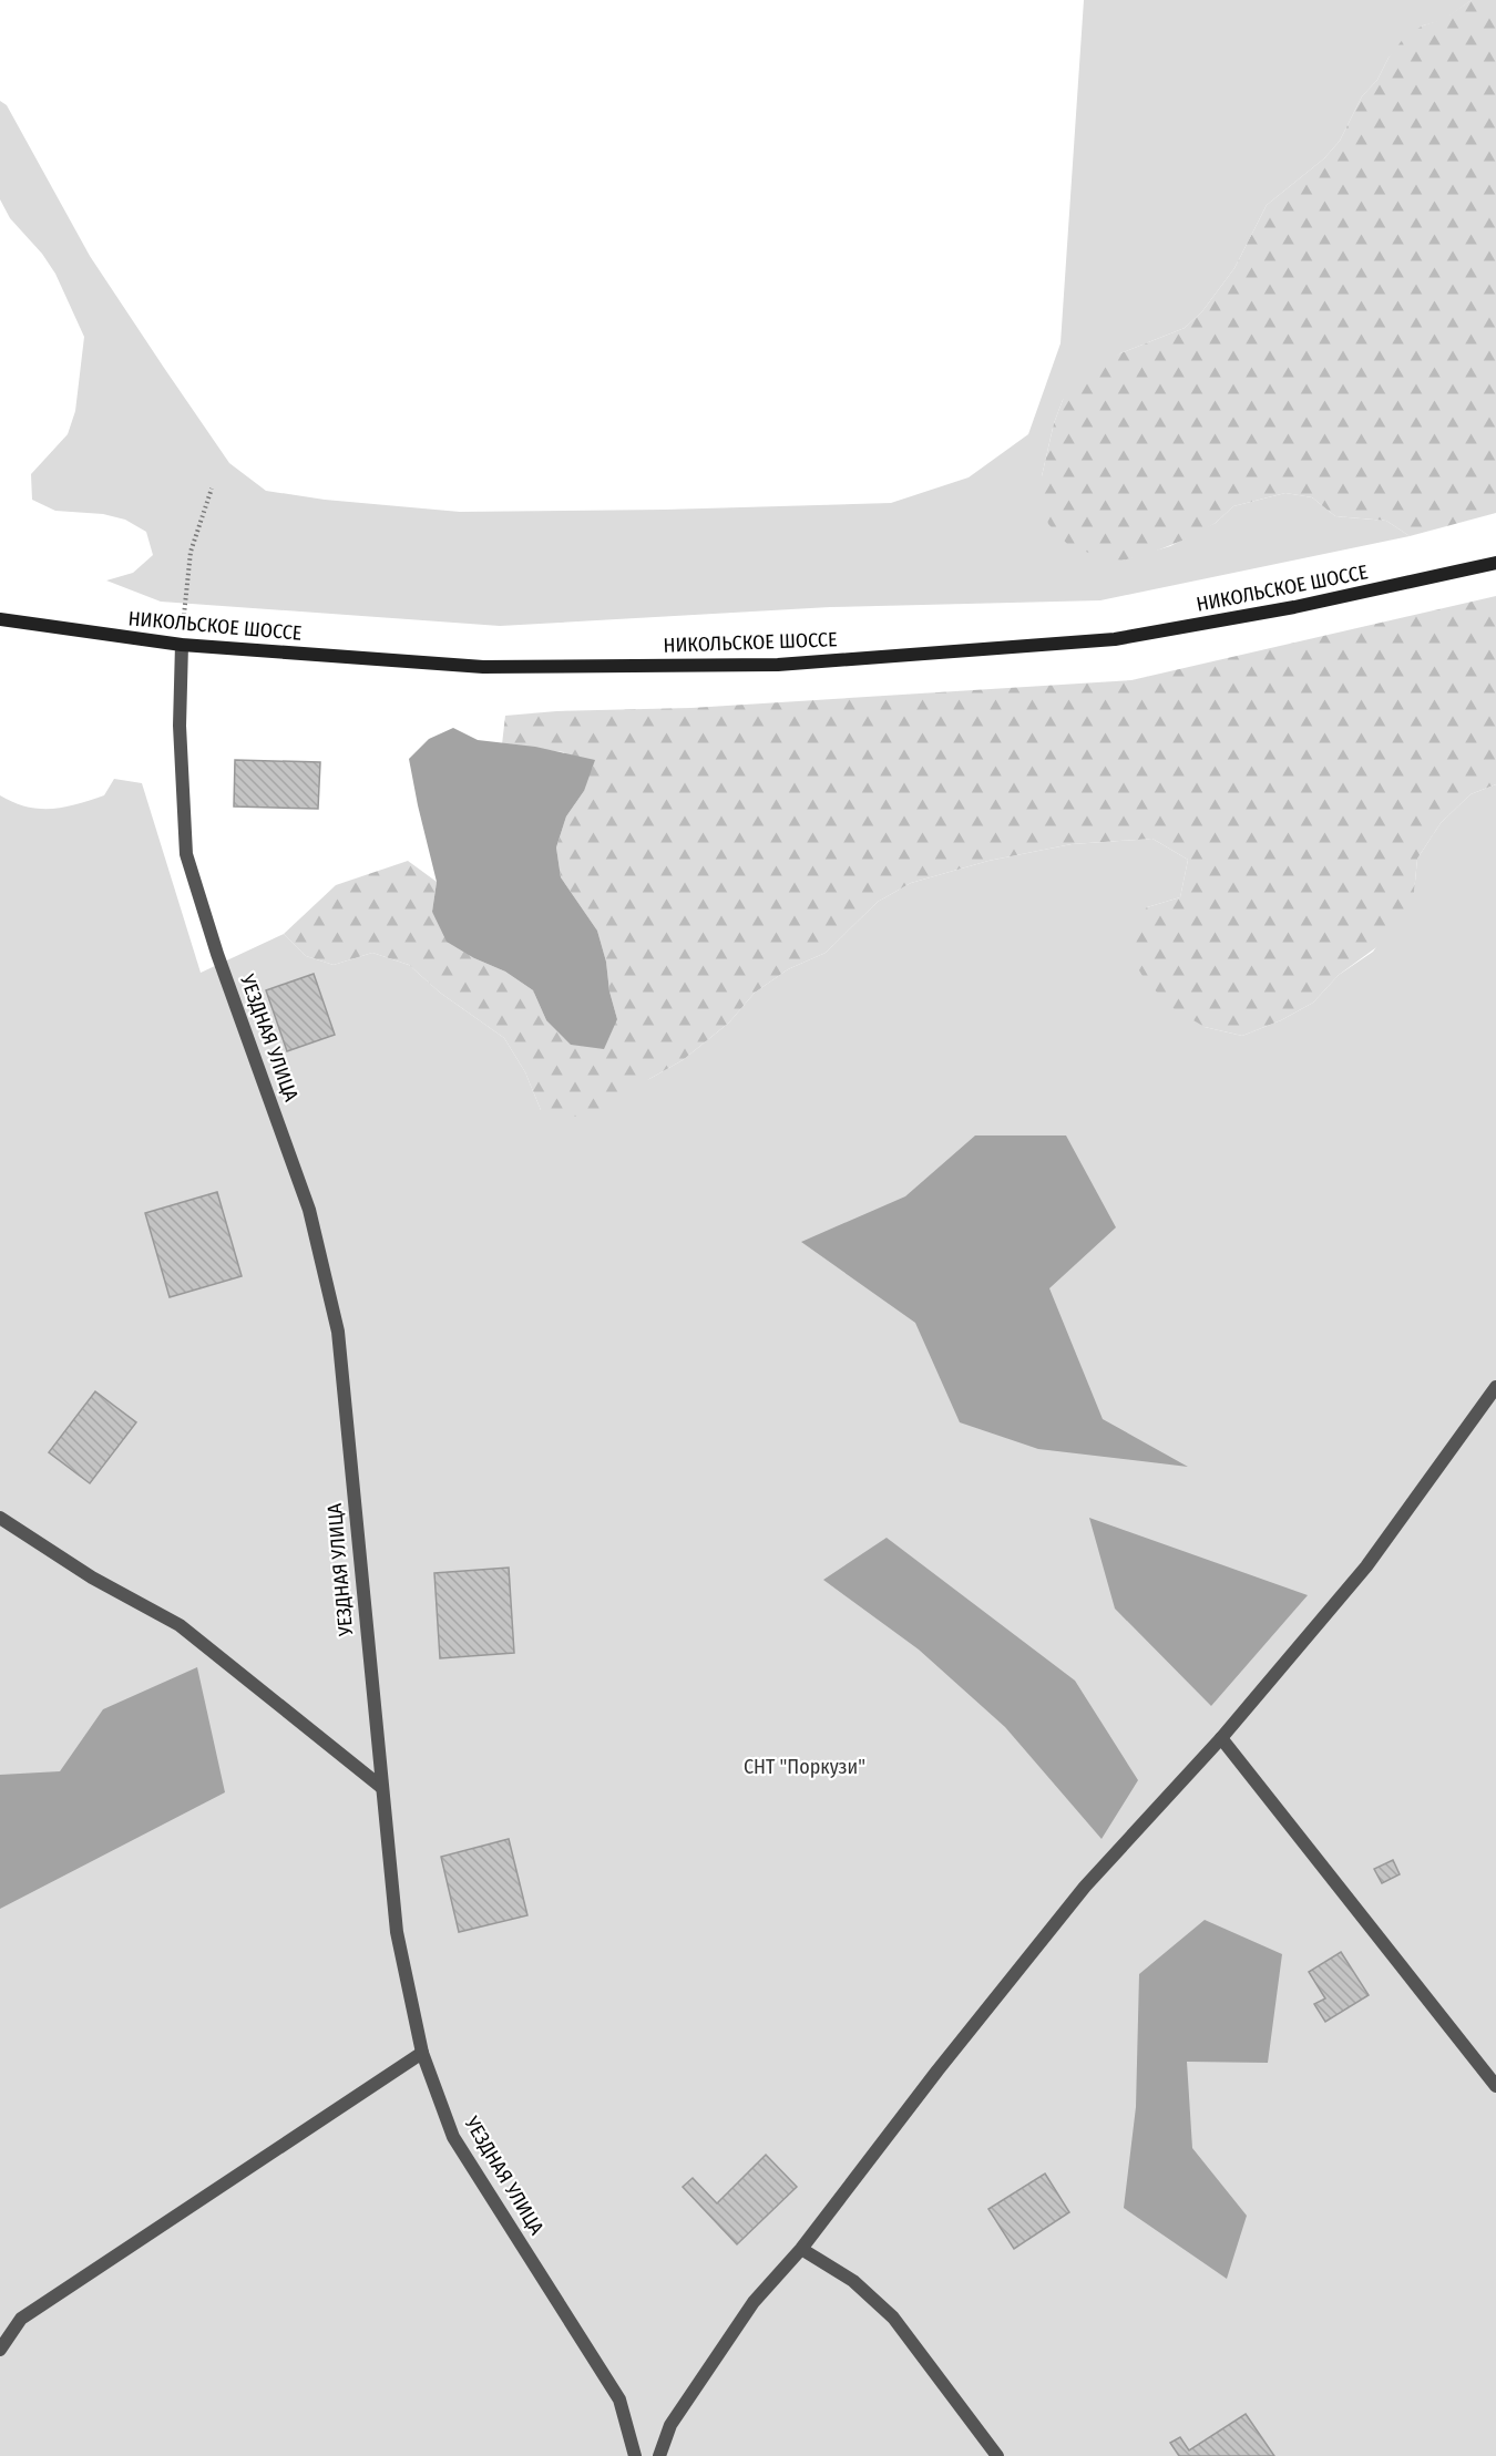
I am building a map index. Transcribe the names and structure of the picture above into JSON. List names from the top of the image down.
{
  "streets": {
    "main road": ["НИКОЛЬСКОЕ ШОССЕ"],
    "street": ["УЕЗДНАЯ УЛИЦА"]
  },
  "crossings": [
    ["НИКОЛЬСКОЕ ШОССЕ", "УЕЗДНАЯ УЛИЦА"]
  ],
  "parks": ["СНТ \"Поркузи\""]
}
